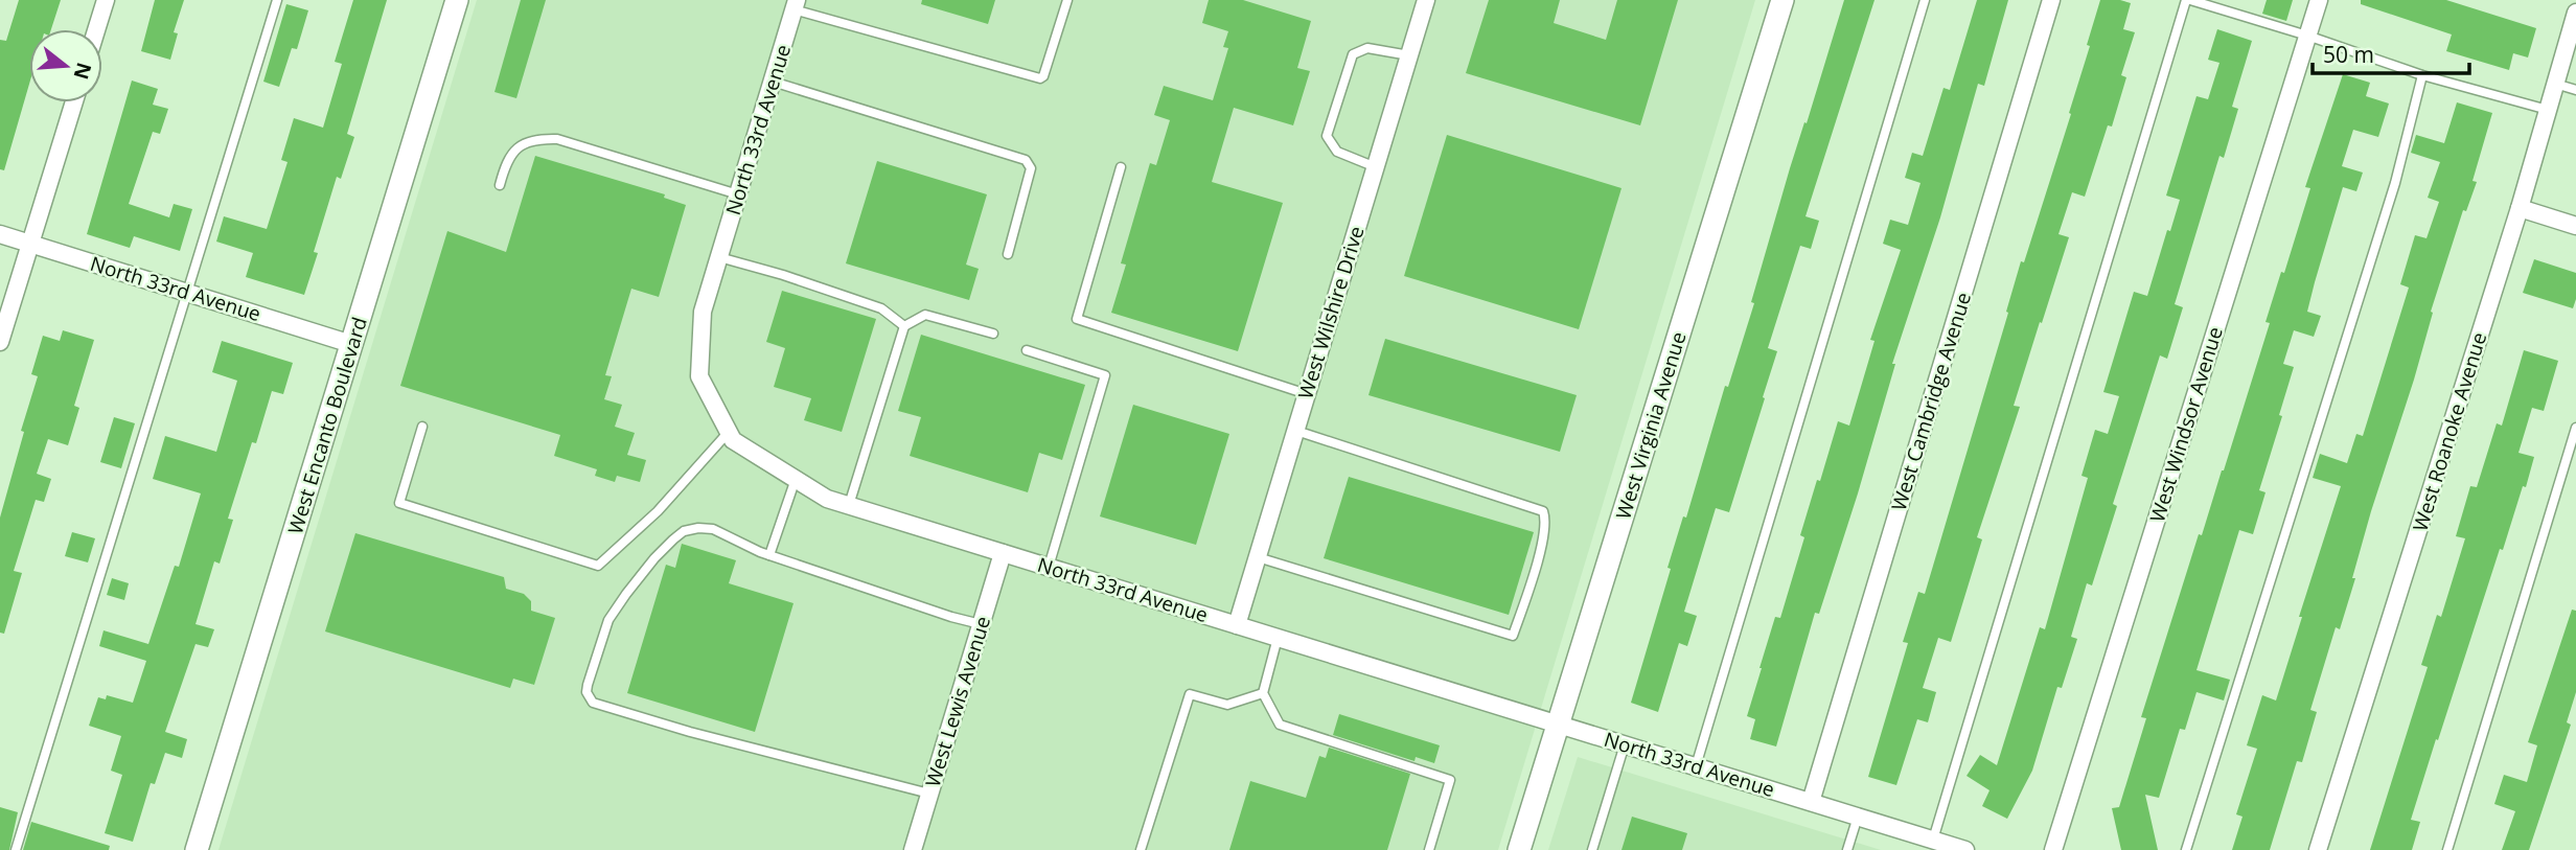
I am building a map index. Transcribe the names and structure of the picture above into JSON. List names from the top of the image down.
{
  "streets": {
    "street": [
      "North 33rd Avenue",
      "West Wilshire Drive",
      "West Cambridge Avenue",
      "West Windsor Avenue",
      "West Encanto Boulevard",
      "West Virginia Avenue",
      "West Roanoke Avenue",
      "West Lewis Avenue"
    ]
  },
  "crossings": [
    ["North 33rd Avenue", "West Wilshire Drive"],
    ["North 33rd Avenue", "West Cambridge Avenue"],
    ["North 33rd Avenue", "West Encanto Boulevard"],
    ["North 33rd Avenue", "West Virginia Avenue"],
    ["North 33rd Avenue", "West Lewis Avenue"]
  ],
  "scale_bar": "50 m",
  "north": "right"
}
